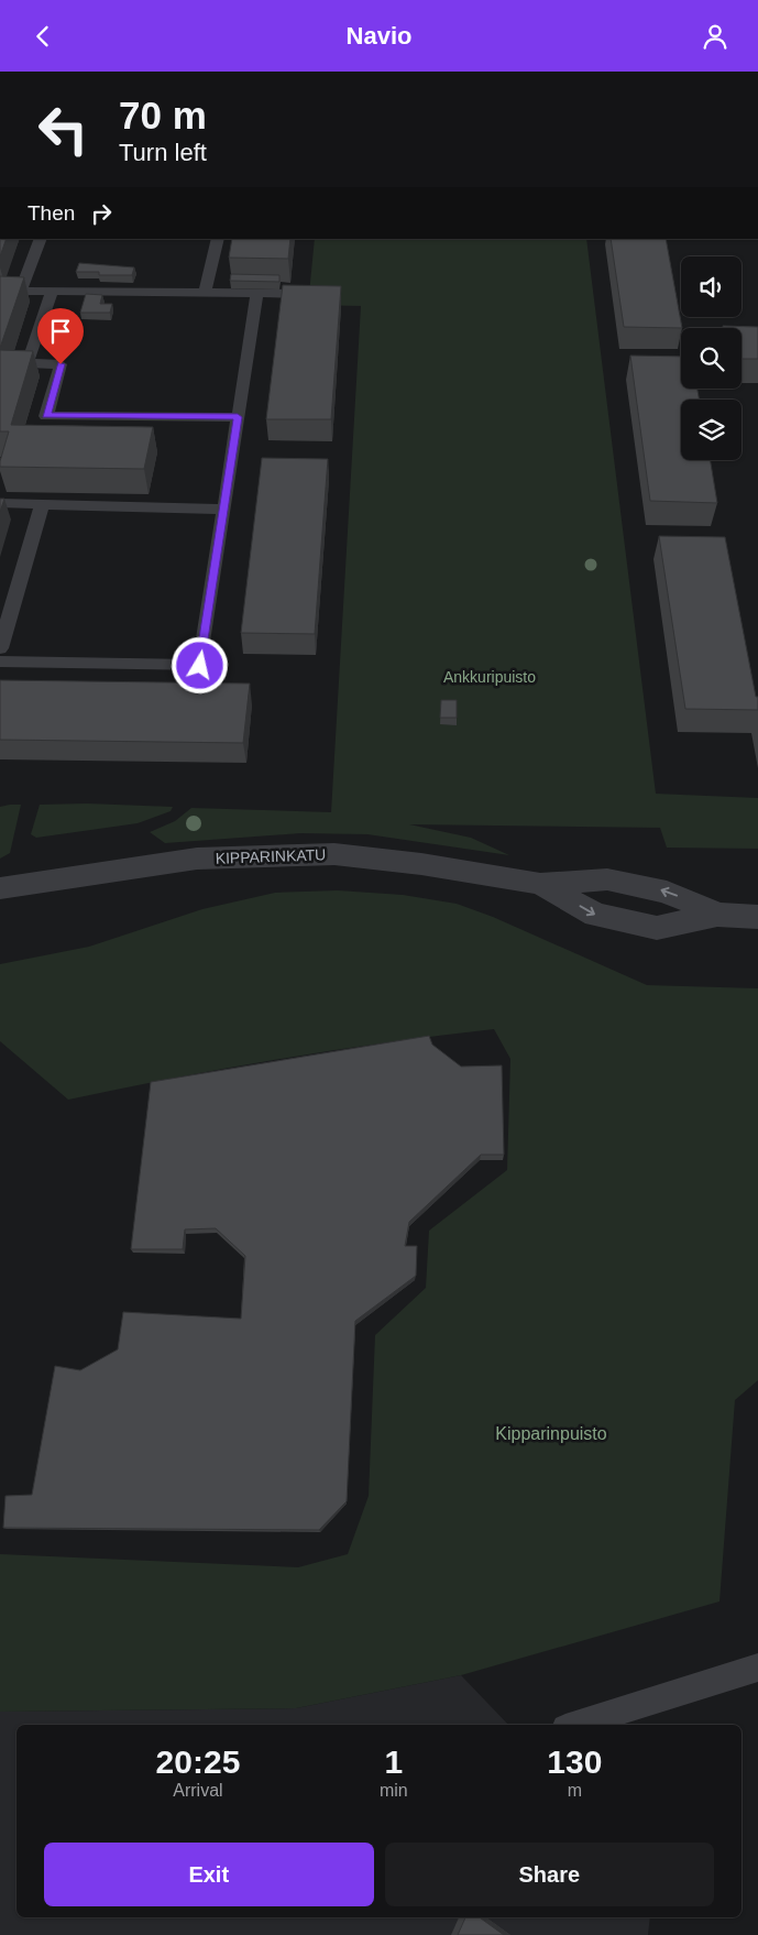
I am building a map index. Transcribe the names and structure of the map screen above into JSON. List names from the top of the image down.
{
  "streets": {
    "street": ["KIPPARINKATU"]
  },
  "parks": ["Ankkuripuisto", "Kipparinpuisto"],
  "page": {
    "header": "Navio",
    "turn": ["70 m", "Turn left"],
    "then": "Then",
    "eta": [
      "20:25",
      "Arrival",
      "1",
      "min",
      "130",
      "m"
    ],
    "buttons": ["Exit", "Share"]
  }
}
